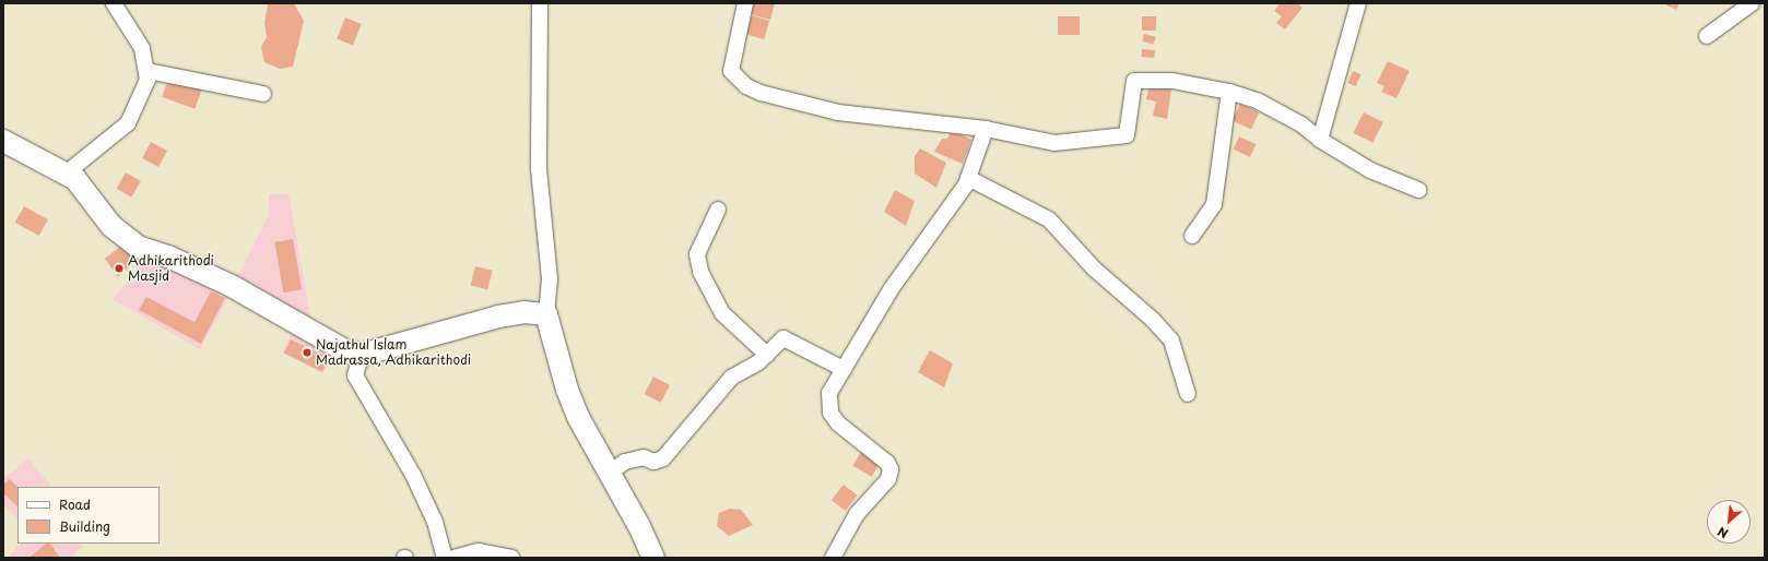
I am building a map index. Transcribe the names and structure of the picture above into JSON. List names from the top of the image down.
{
  "places": ["Adhikarithodi Masjid", "Najathul Islam Madrassa, Adhikarithodi"],
  "legend": ["Road", "Building"],
  "north": "bottom left"
}
